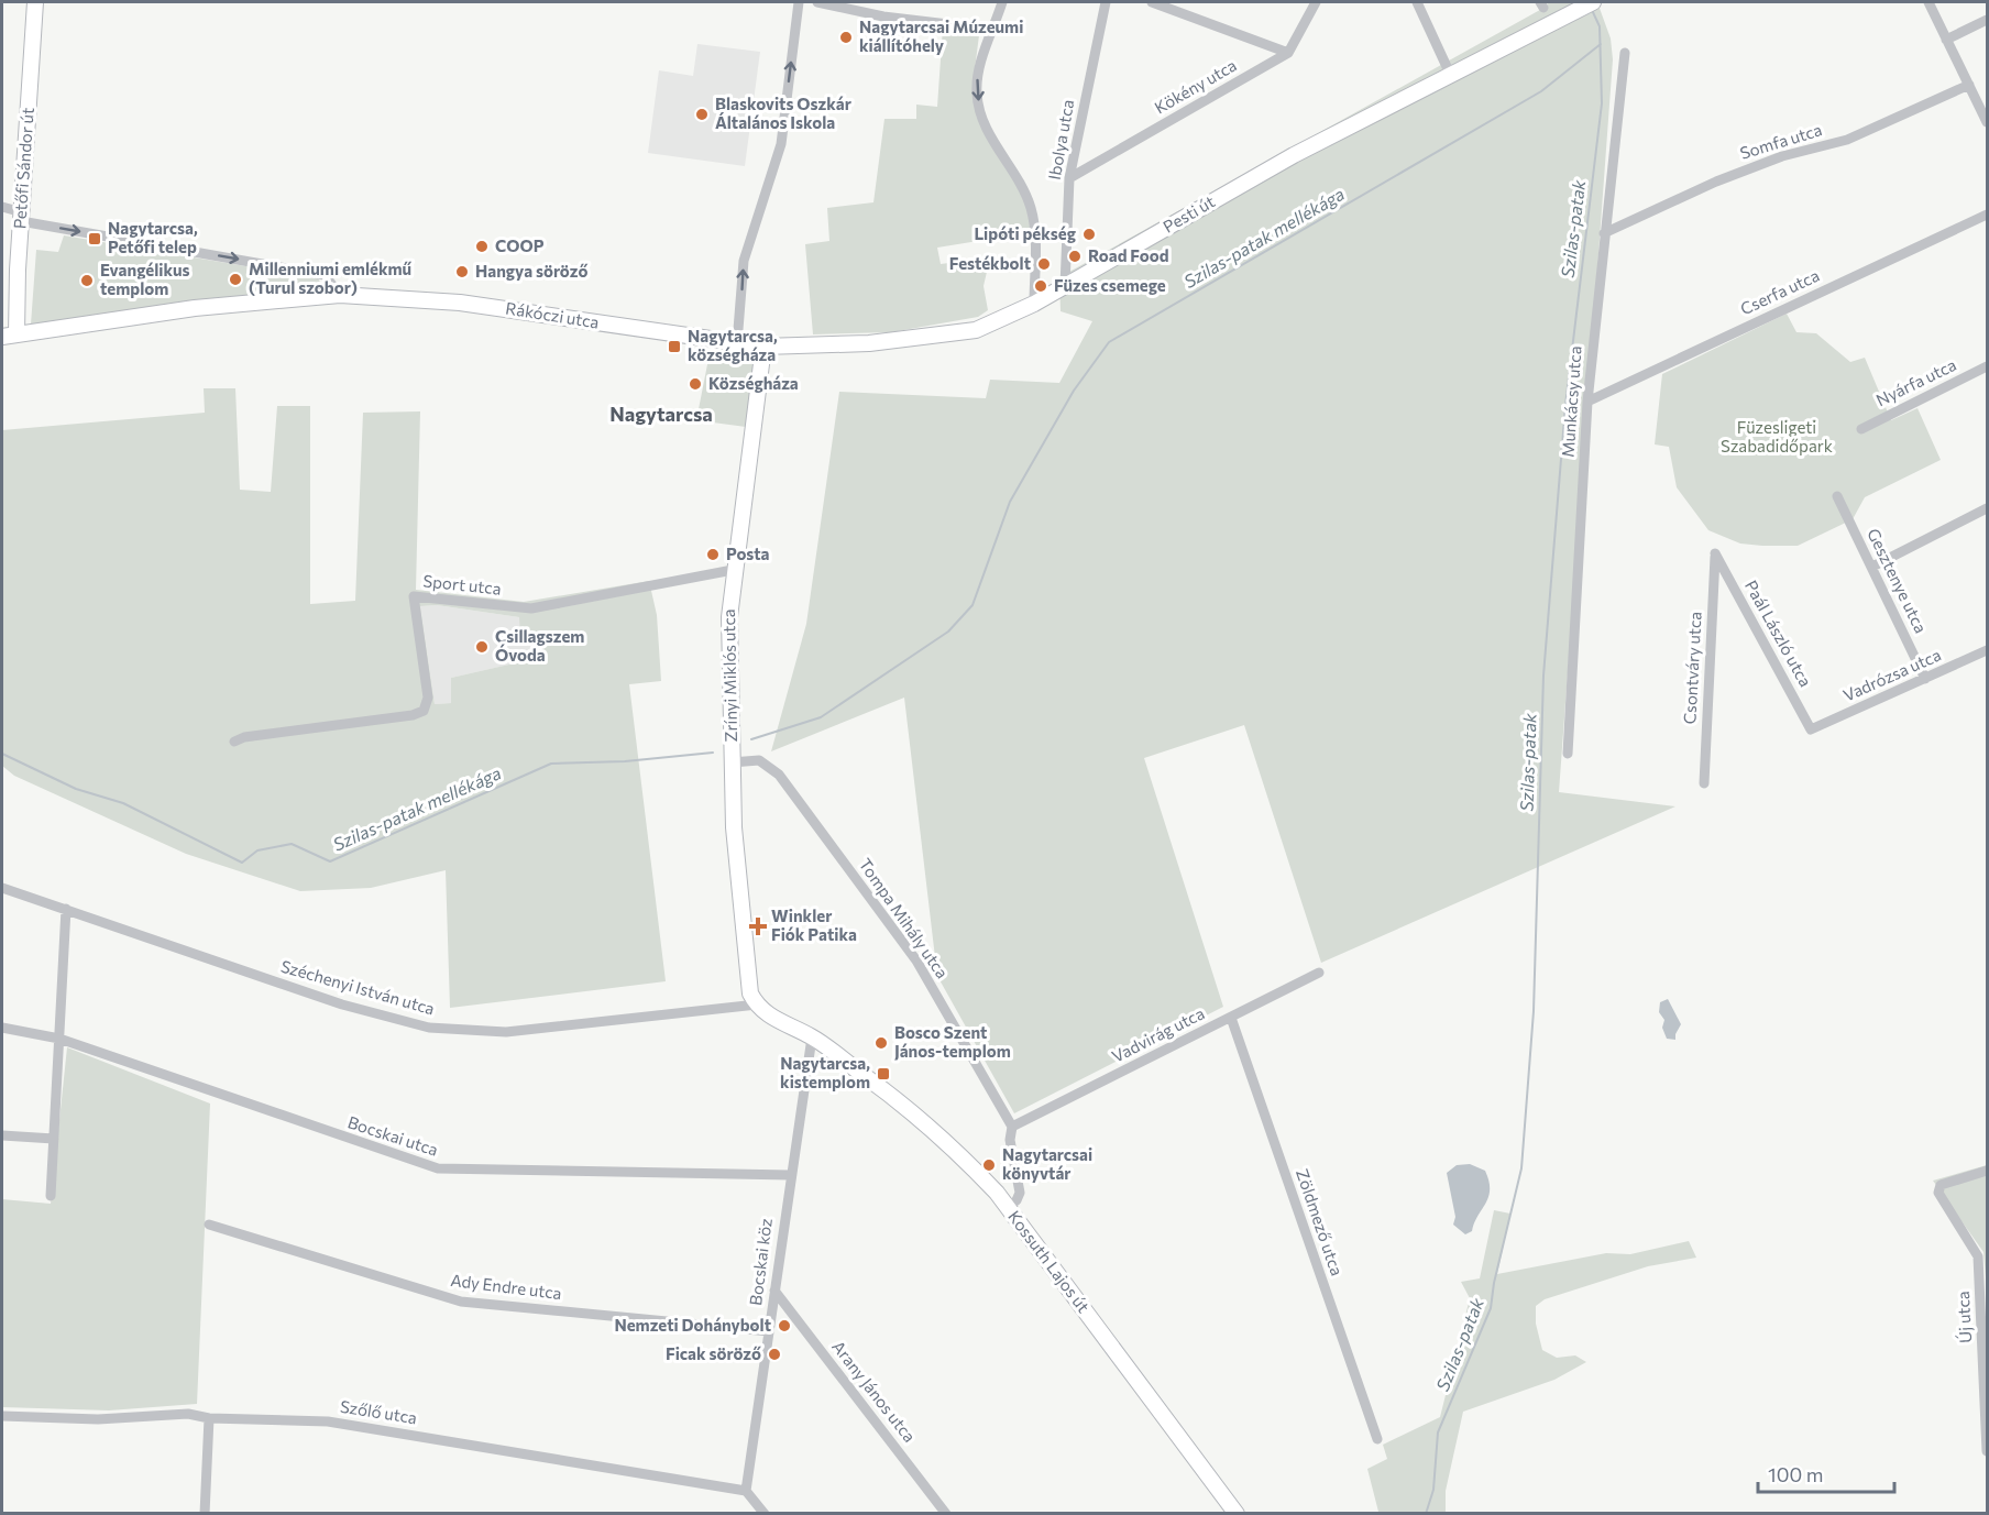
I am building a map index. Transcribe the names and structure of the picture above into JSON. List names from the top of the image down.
{
  "streets": {
    "main road": [
      "Petőfi Sándor út",
      "Pesti út",
      "Rákóczi utca",
      "Zrínyi Miklós utca",
      "Kossuth Lajos út"
    ],
    "street": [
      "Kökény utca",
      "Ibolya utca",
      "Somfa utca",
      "Cserfa utca",
      "Nyárfa utca",
      "Munkácsy utca",
      "Gesztenye utca",
      "Sport utca",
      "Paál László utca",
      "Csontváry utca",
      "Vadrózsa utca",
      "Tompa Mihály utca",
      "Széchenyi István utca",
      "Vadvirág utca",
      "Bocskai utca",
      "Zöldmező utca",
      "Bocskai köz",
      "Ady Endre utca",
      "Új utca",
      "Arany János utca",
      "Szőlő utca"
    ]
  },
  "crossings": [
    ["Kökény utca", "Ibolya utca"],
    ["Ibolya utca", "Pesti út"],
    ["Somfa utca", "Munkácsy utca"],
    ["Petőfi Sándor út", "Rákóczi utca"],
    ["Pesti út", "Rákóczi utca"],
    ["Pesti út", "Zrínyi Miklós utca"],
    ["Cserfa utca", "Munkácsy utca"],
    ["Rákóczi utca", "Zrínyi Miklós utca"],
    ["Gesztenye utca", "Vadrózsa utca"],
    ["Sport utca", "Zrínyi Miklós utca"],
    ["Paál László utca", "Csontváry utca"],
    ["Paál László utca", "Vadrózsa utca"],
    ["Zrínyi Miklós utca", "Tompa Mihály utca"],
    ["Zrínyi Miklós utca", "Széchenyi István utca"],
    ["Zrínyi Miklós utca", "Kossuth Lajos út"],
    ["Tompa Mihály utca", "Vadvirág utca"],
    ["Tompa Mihály utca", "Kossuth Lajos út"],
    ["Széchenyi István utca", "Kossuth Lajos út"],
    ["Vadvirág utca", "Zöldmező utca"],
    ["Bocskai utca", "Bocskai köz"],
    ["Bocskai köz", "Kossuth Lajos út"],
    ["Bocskai köz", "Ady Endre utca"],
    ["Bocskai köz", "Arany János utca"],
    ["Bocskai köz", "Szőlő utca"]
  ],
  "districts": ["Nagytarcsa"],
  "water": ["Szilas-patak", "Szilas-patak mellékága"],
  "parks": ["Füzesligeti Szabadidőpark"],
  "places": {
    "other": [
      "Nagytarcsai Múzeumi kiállítóhely",
      "Blaskovits Oszkár Általános Iskola",
      "Lipóti pékség",
      "COOP",
      "Road Food",
      "Festékbolt",
      "Hangya söröző",
      "Millenniumi emlékmű (Turul szobor)",
      "Evangélikus templom",
      "Füzes csemege",
      "Községháza",
      "Posta",
      "Csillagszem Óvoda",
      "Bosco Szent János-templom",
      "Nagytarcsai könyvtár",
      "Nemzeti Dohánybolt",
      "Ficak söröző"
    ],
    "transit": ["Nagytarcsa, Petőfi telep", "Nagytarcsa, községháza", "Nagytarcsa, kistemplom"],
    "health": ["Winkler Fiók Patika"]
  },
  "scale_bar": "100 m"
}
